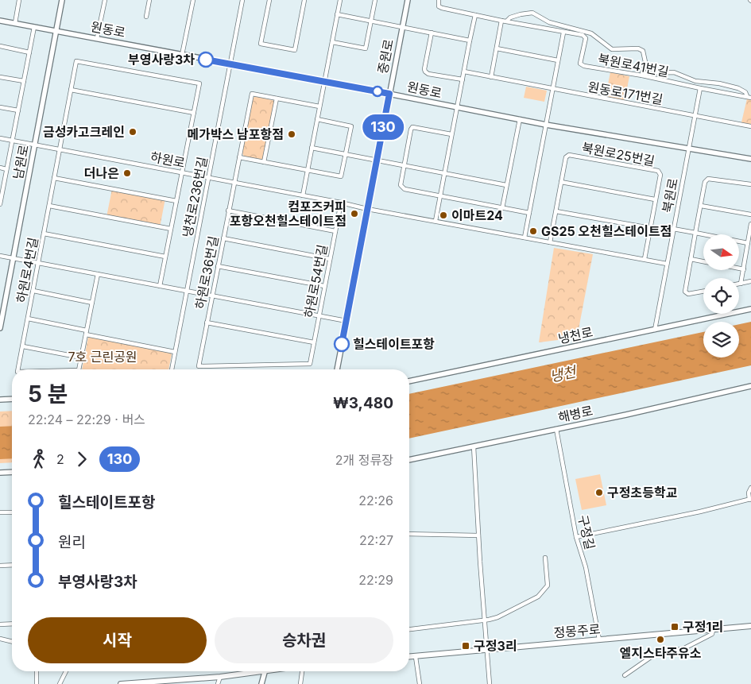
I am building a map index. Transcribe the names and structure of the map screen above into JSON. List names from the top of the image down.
{
  "streets": {
    "main road": ["정몽주로"],
    "street": [
      "원동로",
      "중원로",
      "북원로41번길",
      "원동로171번길",
      "북원로25번길",
      "하원로",
      "남원로",
      "북원로",
      "냉천로236번길",
      "하원로4번길",
      "하원로36번길",
      "하원로54번길",
      "냉천로",
      "해병로",
      "구정길"
    ]
  },
  "crossings": [
    ["원동로", "중원로"],
    ["원동로", "남원로"],
    ["원동로", "북원로"],
    ["원동로", "냉천로236번길"],
    ["중원로", "하원로"],
    ["북원로41번길", "북원로"],
    ["원동로171번길", "북원로"],
    ["북원로25번길", "하원로"],
    ["하원로", "남원로"],
    ["하원로", "북원로"],
    ["하원로", "냉천로236번길"],
    ["하원로", "하원로4번길"],
    ["하원로", "하원로36번길"],
    ["하원로", "하원로54번길"],
    ["북원로", "냉천로"],
    ["하원로36번길", "하원로54번길"],
    ["해병로", "구정길"],
    ["구정길", "정몽주로"]
  ],
  "water": ["냉천"],
  "parks": ["7호 근린공원"],
  "places": {
    "other": [
      "부영사랑3차",
      "금성카고크레인",
      "메가박스 남포항점",
      "더나은",
      "컴포즈커피 포항오천힐스테이트점",
      "이마트24",
      "GS25 오천힐스테이트점",
      "힐스테이트포항",
      "구정초등학교",
      "엘지스타주유소"
    ],
    "transit": ["구정1리", "구정3리"]
  },
  "lines": ["bus line 130"],
  "north": "right",
  "page": {
    "on_map": "130",
    "heading": ["5 분", "22:24 – 22:29 · 버스", "₩3,480"],
    "legs": ["2", "130", "2개 정류장"],
    "list": [
      {
        "name": "힐스테이트포항",
        "value": "22:26"
      },
      {
        "name": "원리",
        "value": "22:27"
      },
      {
        "name": "부영사랑3차",
        "value": "22:29"
      }
    ],
    "buttons": ["시작", "승차권"]
  }
}
